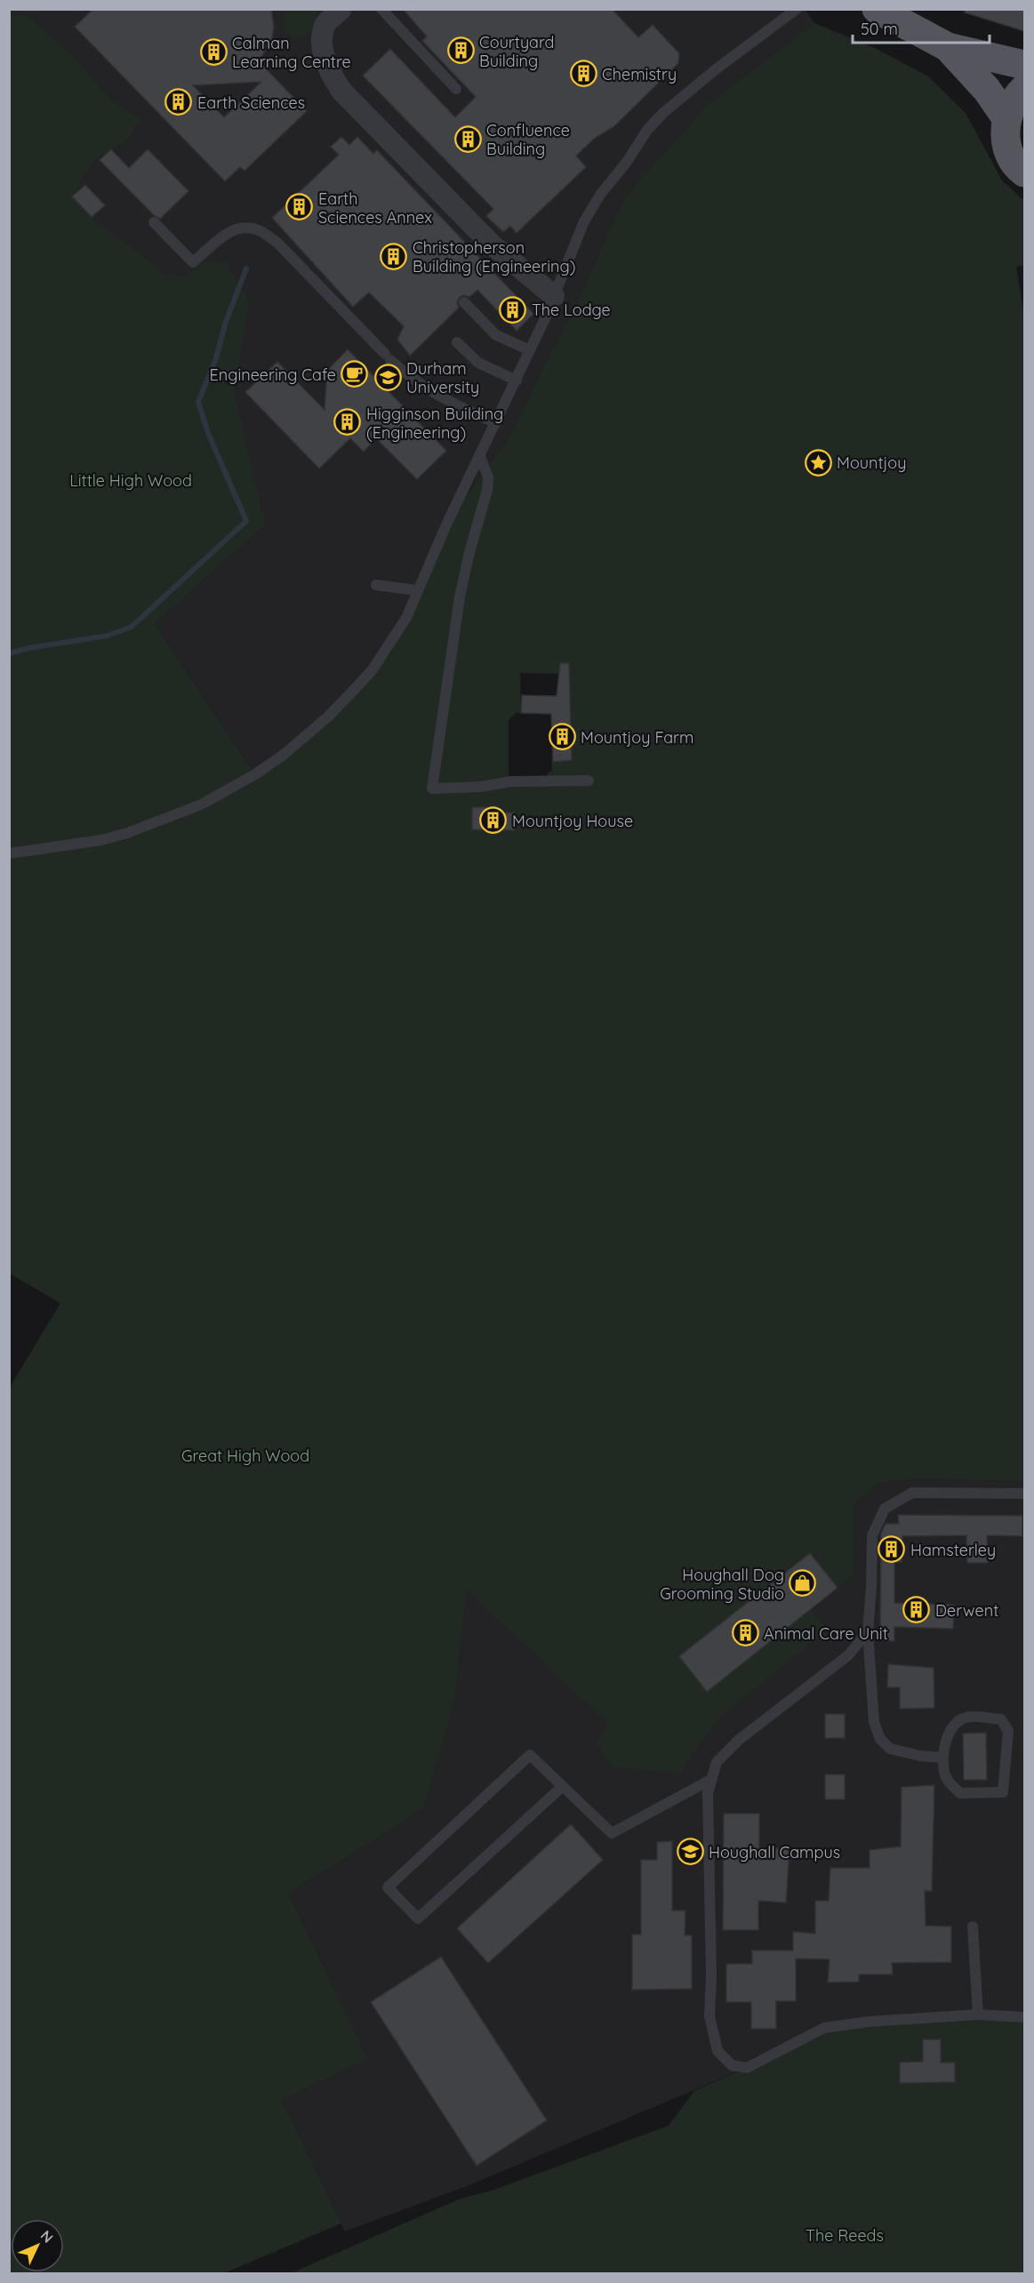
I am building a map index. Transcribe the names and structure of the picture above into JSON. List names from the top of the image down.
{
  "parks": ["Little High Wood", "Great High Wood", "The Reeds"],
  "places": {
    "building": [
      "Courtyard Building",
      "Calman Learning Centre",
      "Chemistry",
      "Earth Sciences",
      "Confluence Building",
      "Earth Sciences Annex",
      "Christopherson Building (Engineering)",
      "The Lodge",
      "Higginson Building (Engineering)",
      "Mountjoy Farm",
      "Mountjoy House",
      "Hamsterley",
      "Derwent",
      "Animal Care Unit"
    ],
    "cafe": ["Engineering Cafe"],
    "school or university": ["Durham University", "Houghall Campus"],
    "place": ["Mountjoy"],
    "shop": ["Houghall Dog Grooming Studio"]
  },
  "scale_bar": "50 m",
  "north": "top right"
}
